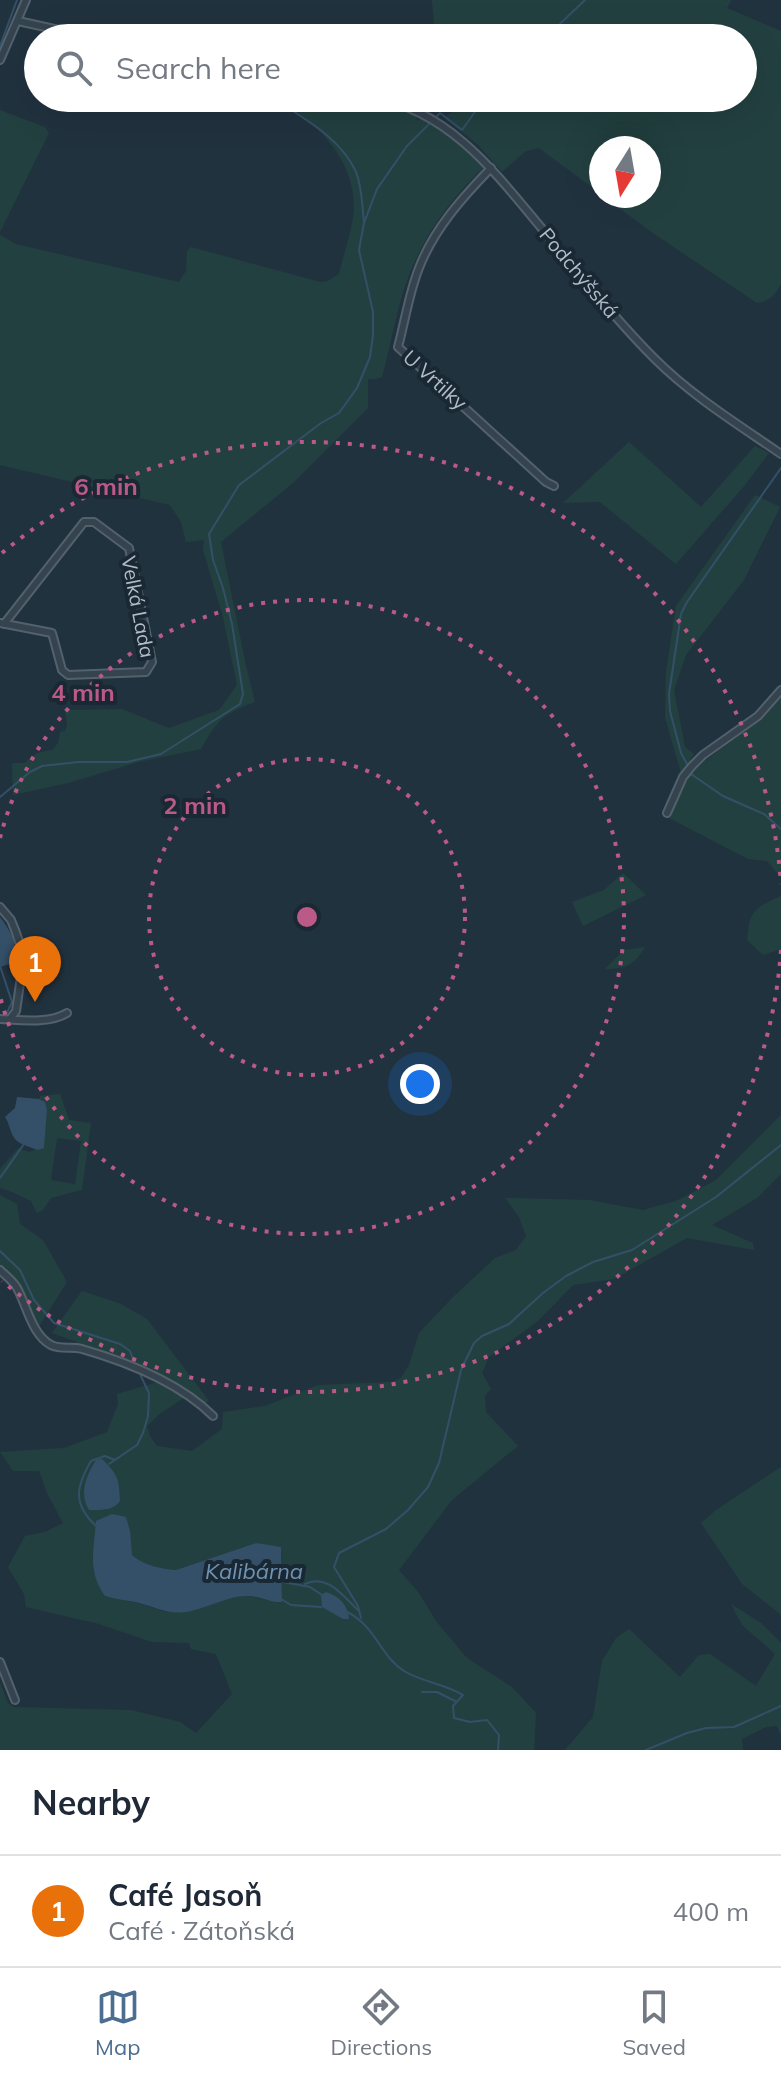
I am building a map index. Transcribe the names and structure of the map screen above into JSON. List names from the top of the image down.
{
  "streets": {
    "street": ["Podchýšská", "U Vrtilky", "Velká Lada"]
  },
  "crossings": [
    ["Podchýšská", "U Vrtilky"]
  ],
  "water": ["Kalibárna"],
  "north": "bottom",
  "page": {
    "search": "Search here",
    "pins": "1",
    "heading": "Nearby",
    "list": [
      {
        "mark": "1",
        "name": "Café Jasoň",
        "note": "Café · Zátoňská",
        "value": "400 m"
      }
    ],
    "nav": ["Map", "Directions", "Saved"]
  },
  "rings": ["6 min", "4 min", "2 min"]
}
